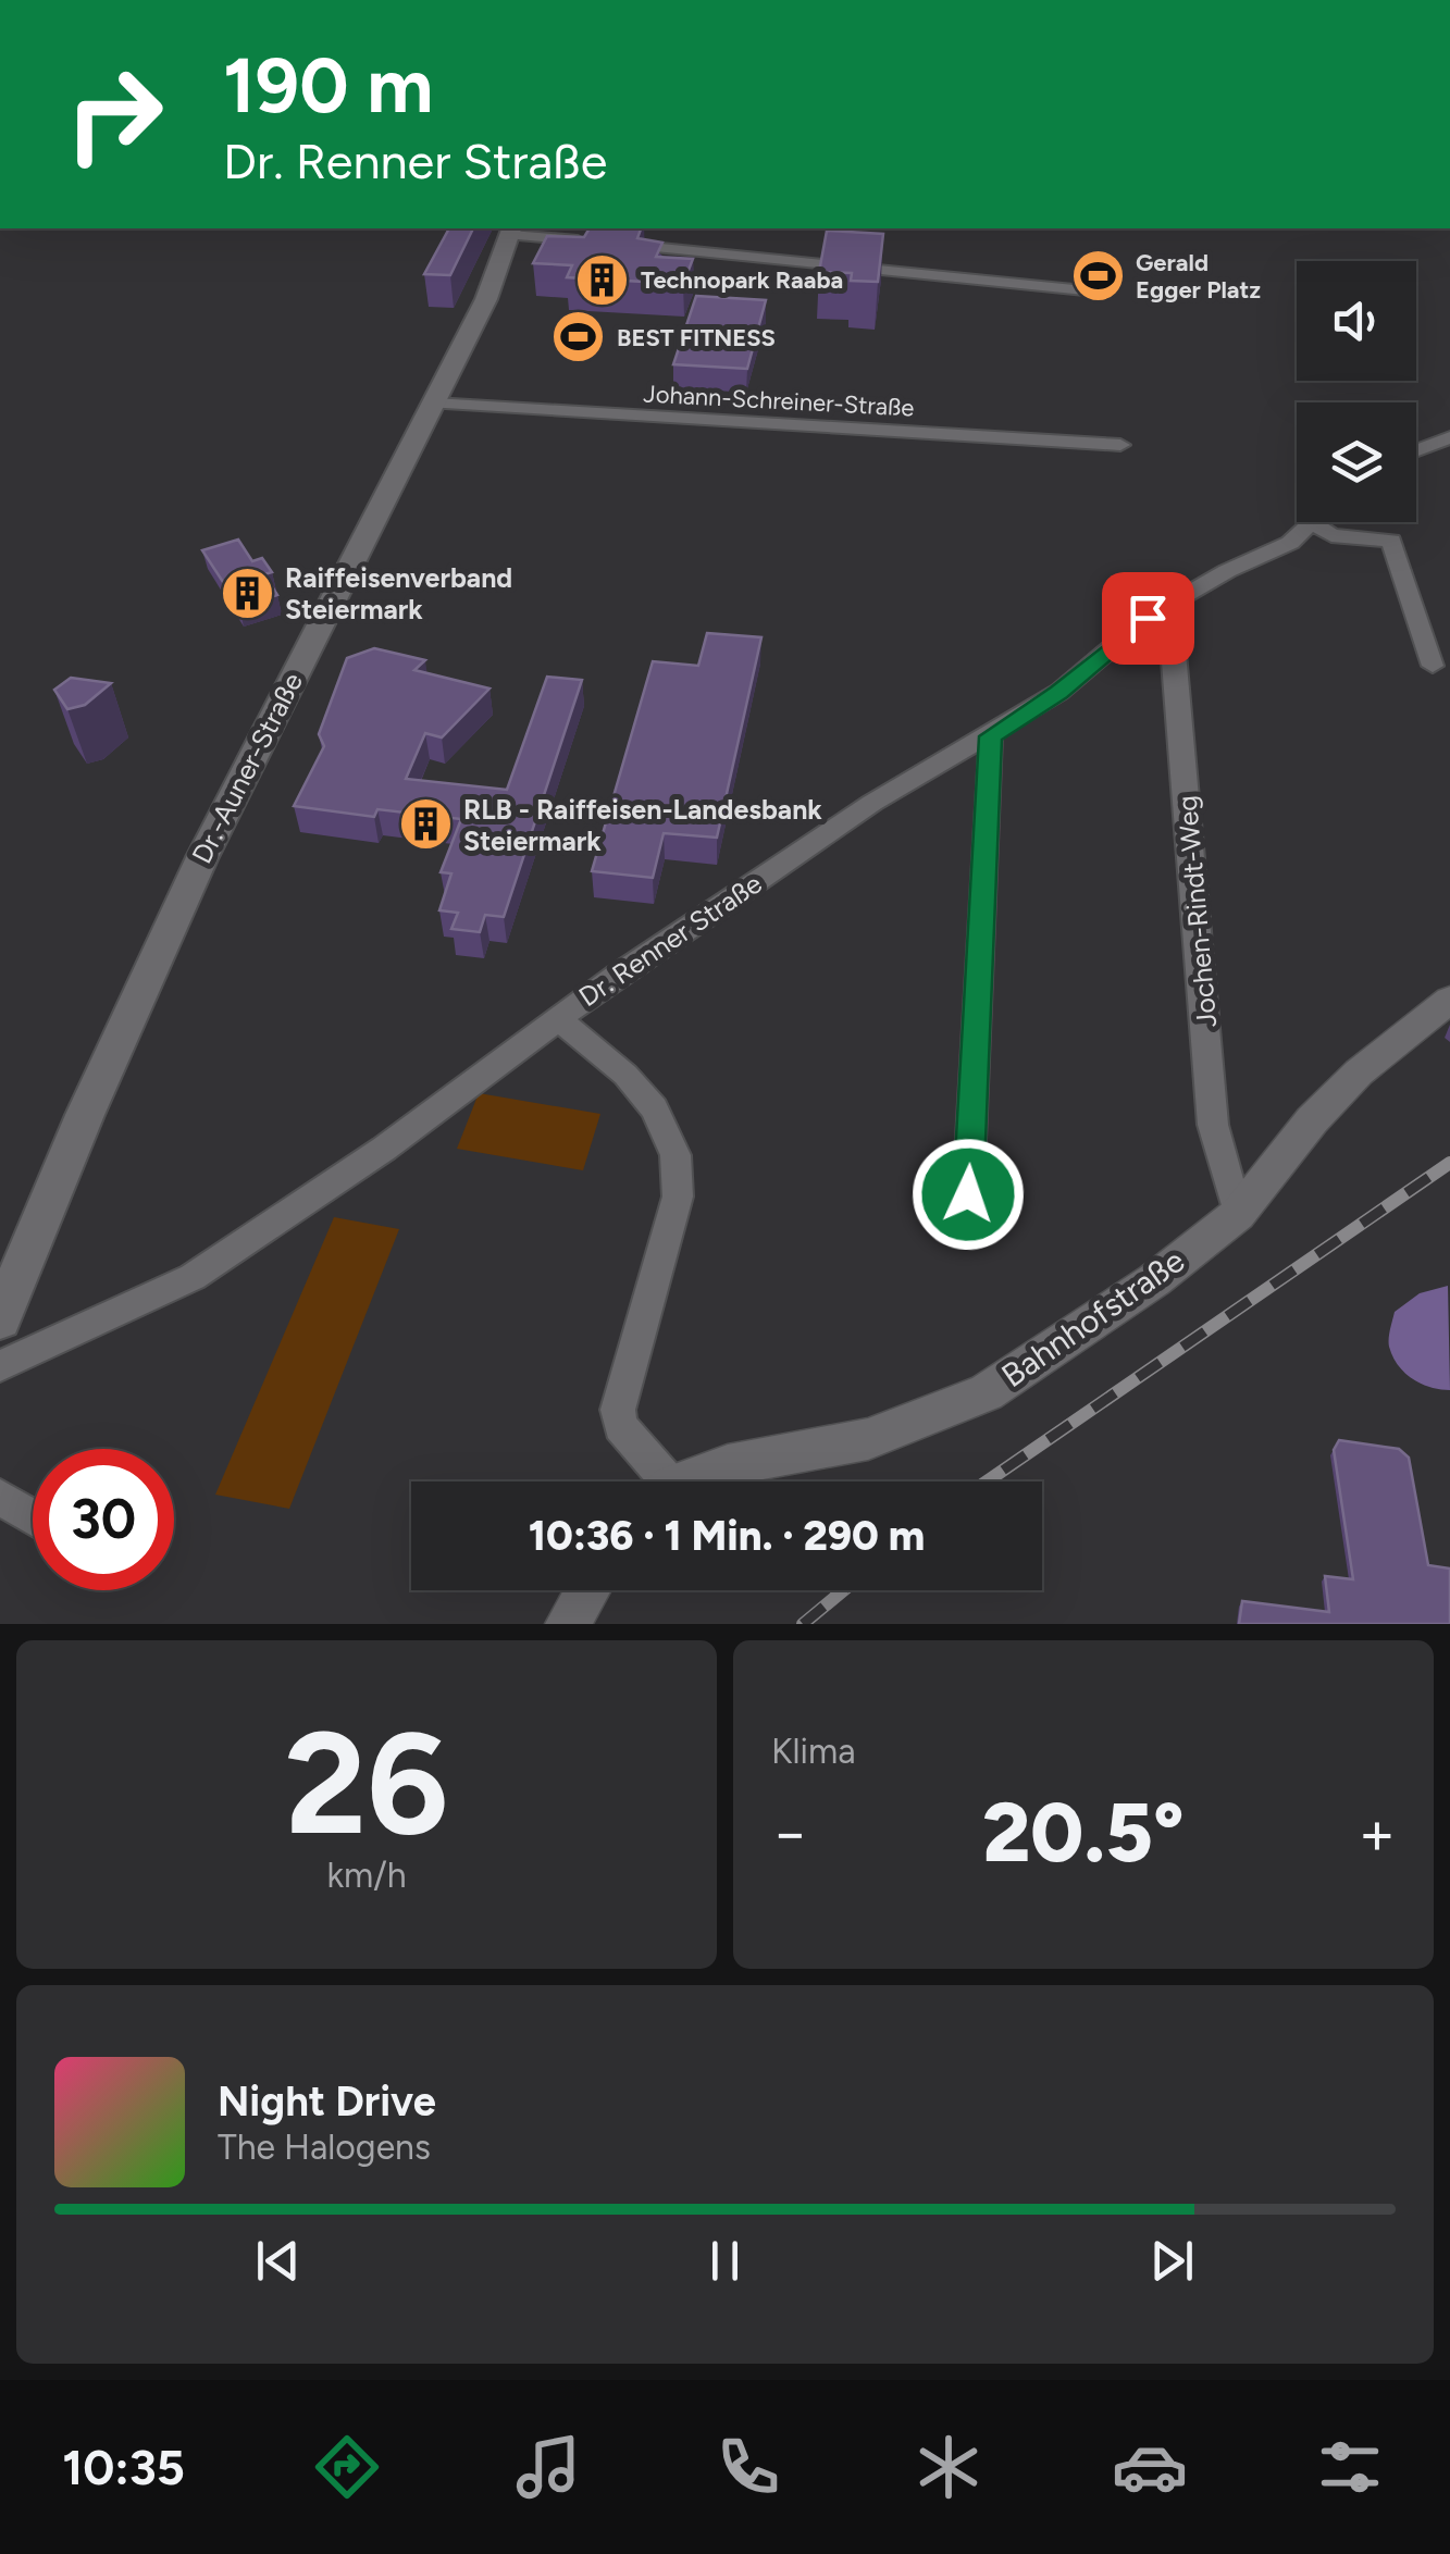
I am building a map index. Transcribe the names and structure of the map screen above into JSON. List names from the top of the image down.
{
  "streets": {
    "main road": ["Dr.-Auner-Straße"],
    "street": [
      "Johann-Schreiner-Straße",
      "Jochen-Rindt-Weg",
      "Dr. Renner Straße",
      "Bahnhofstraße"
    ]
  },
  "crossings": [
    ["Johann-Schreiner-Straße", "Dr.-Auner-Straße"],
    ["Jochen-Rindt-Weg", "Dr. Renner Straße"],
    ["Jochen-Rindt-Weg", "Bahnhofstraße"]
  ],
  "places": {
    "sports": ["Gerald Egger Platz", "BEST FITNESS"],
    "building": ["Technopark Raaba", "Raiffeisenverband Steiermark", "RLB - Raiffeisen-Landesbank Steiermark"]
  },
  "page": {
    "turn": ["190 m", "Dr. Renner Straße"],
    "limit": "30",
    "trip": "10:36 · 1 Min. · 290 m",
    "tile": [
      ["26", "km/h"],
      "Klima"
    ],
    "heat": ["−", "20.5°", "+"],
    "song": ["Night Drive", "The Halogens"],
    "tabs": "10:35"
  }
}
